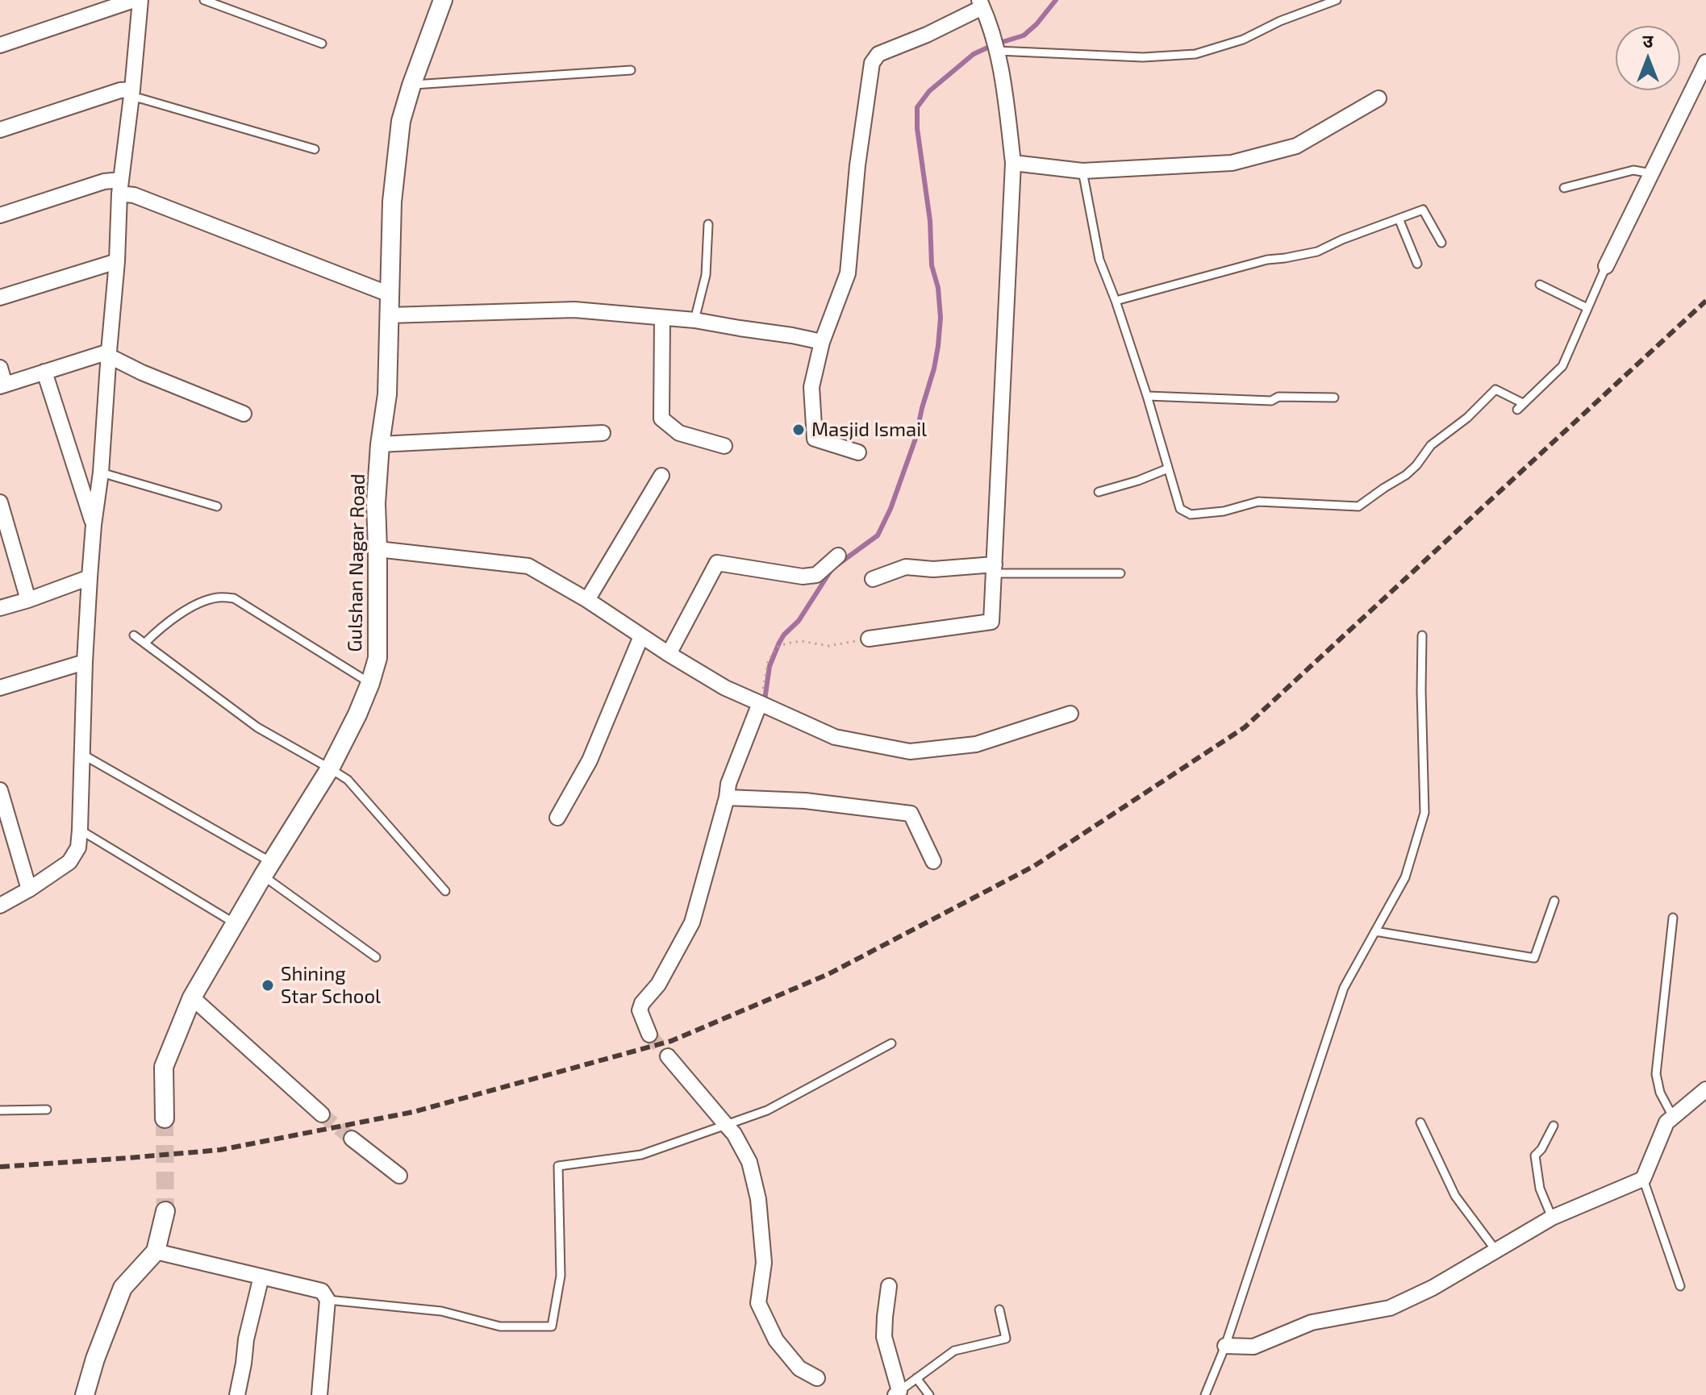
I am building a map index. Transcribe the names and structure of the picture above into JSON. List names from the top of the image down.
{
  "streets": {
    "street": ["Gulshan Nagar Road"]
  },
  "places": ["Masjid Ismail", "Shining Star School"],
  "north": "top"
}
